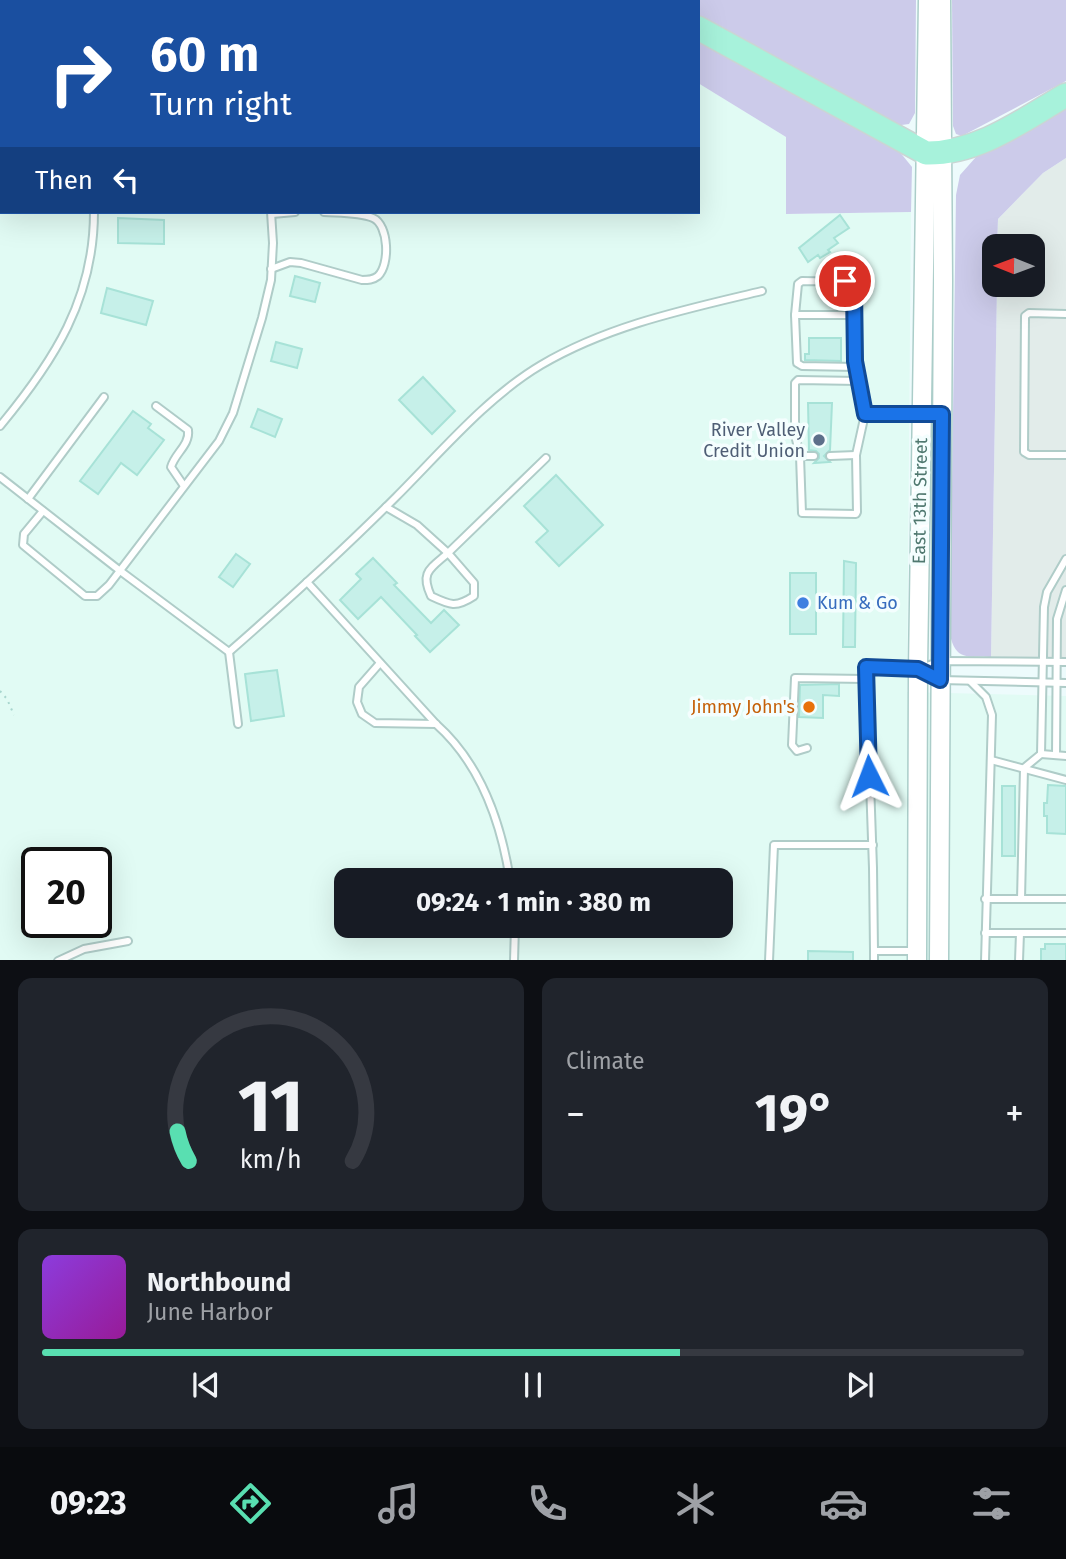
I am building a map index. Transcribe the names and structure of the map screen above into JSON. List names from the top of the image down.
{
  "streets": {
    "main road": ["East 13th Street"]
  },
  "places": ["River Valley Credit Union", "Kum & Go", "Jimmy John's"],
  "north": "left",
  "page": {
    "turn": ["60 m", "Turn right"],
    "then": "Then",
    "limit": "20",
    "trip": "09:24 · 1 min · 380 m",
    "tile": "Climate",
    "heat": ["−", "19°", "+"],
    "song": ["Northbound", "June Harbor"],
    "tabs": "09:23",
    "gauge": ["11", "km/h"]
  }
}
